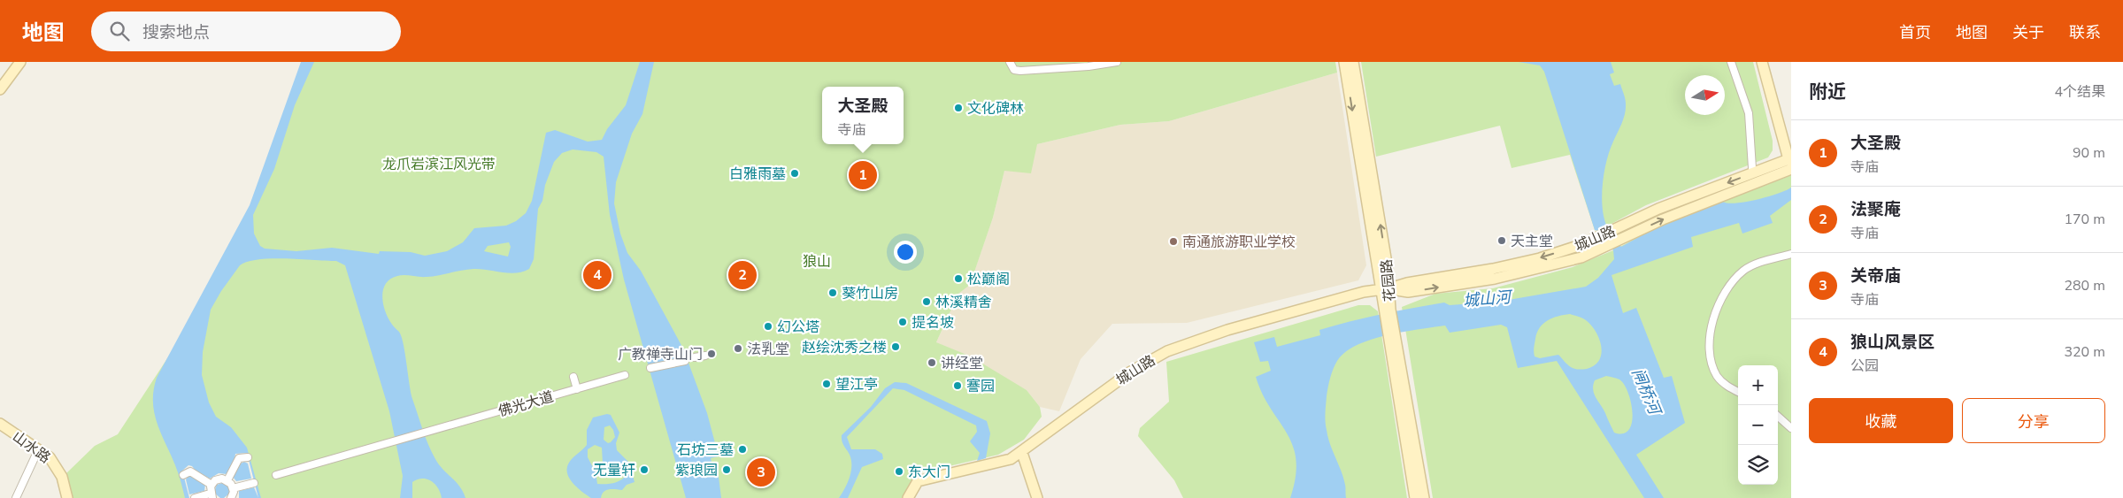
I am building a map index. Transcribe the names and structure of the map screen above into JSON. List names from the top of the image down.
{
  "streets": {
    "main road": ["城山路", "花园路", "山水路"],
    "street": ["佛光大道"]
  },
  "crossings": [
    ["城山路", "花园路"]
  ],
  "water": ["城山河", "闸桥河"],
  "parks": ["龙爪岩滨江风光带", "狼山"],
  "places": [
    "文化碑林",
    "白雅雨墓",
    "天主堂",
    "南通旅游职业学校",
    "松巅阁",
    "葵竹山房",
    "林溪精舍",
    "提名坡",
    "幻公塔",
    "赵绘沈秀之楼",
    "法乳堂",
    "广教禅寺山门",
    "讲经堂",
    "望江亭",
    "謇园",
    "石坊三墓",
    "无量轩",
    "紫琅园",
    "东大门"
  ],
  "north": "right",
  "page": {
    "header": "地图",
    "search": "搜索地点",
    "nav": [
      "首页",
      "地图",
      "关于",
      "联系"
    ],
    "heading": ["附近", "4个结果"],
    "popup": ["大圣殿", "寺庙"],
    "list": [
      {
        "mark": "1",
        "name": "大圣殿",
        "note": "寺庙",
        "value": "90 m"
      },
      {
        "mark": "2",
        "name": "法聚庵",
        "note": "寺庙",
        "value": "170 m"
      },
      {
        "mark": "3",
        "name": "关帝庙",
        "note": "寺庙",
        "value": "280 m"
      },
      {
        "mark": "4",
        "name": "狼山风景区",
        "note": "公园",
        "value": "320 m"
      }
    ],
    "pins": [
      "1",
      "2",
      "4",
      "3"
    ],
    "map_buttons": ["+", "−"],
    "buttons": ["收藏", "分享"]
  }
}
